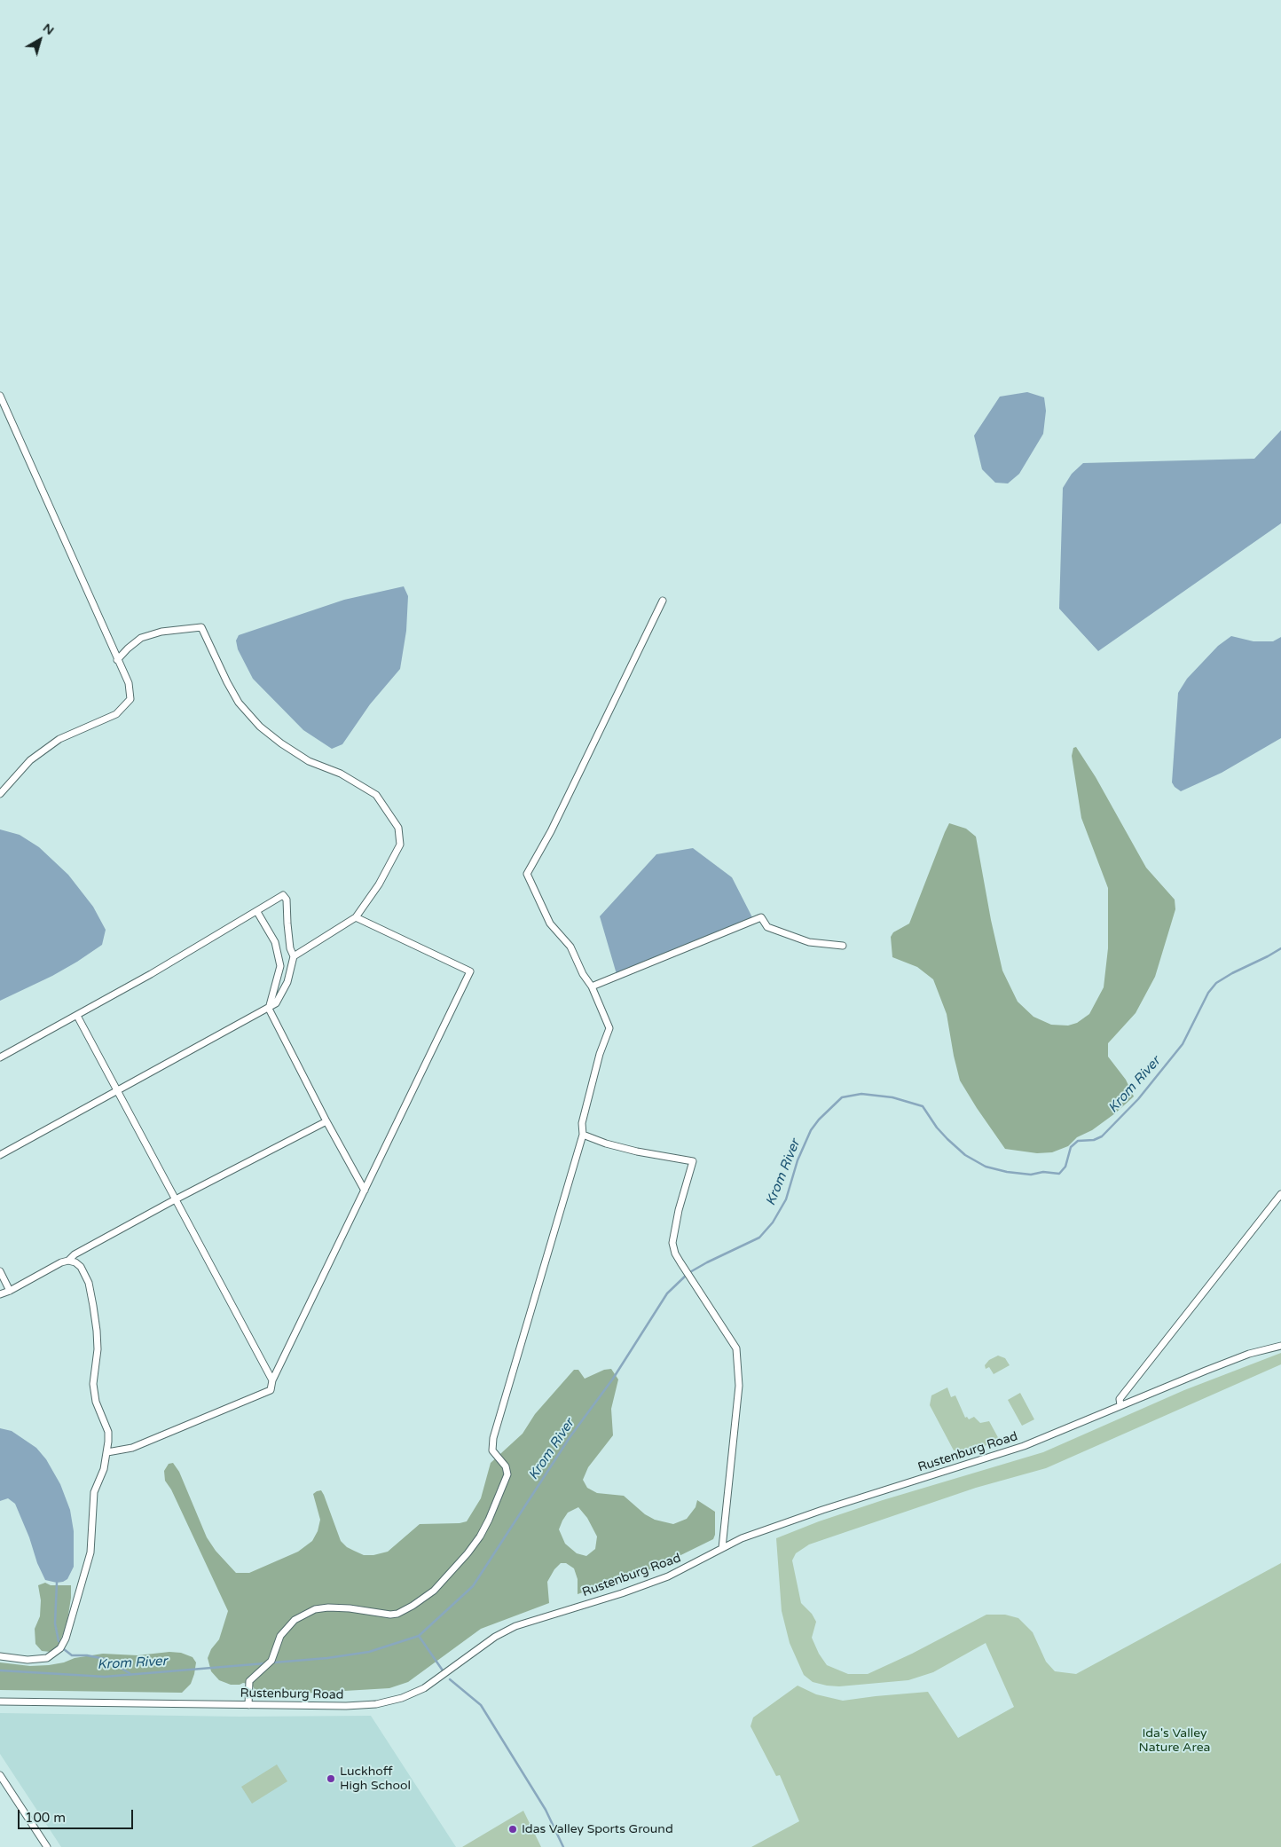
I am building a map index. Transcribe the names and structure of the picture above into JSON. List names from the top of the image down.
{
  "streets": {
    "street": ["Rustenburg Road"]
  },
  "water": ["Krom River"],
  "parks": ["Ida's Valley Nature Area"],
  "places": ["Luckhoff High School", "Idas Valley Sports Ground"],
  "scale_bar": "100 m",
  "north": "top right"
}
